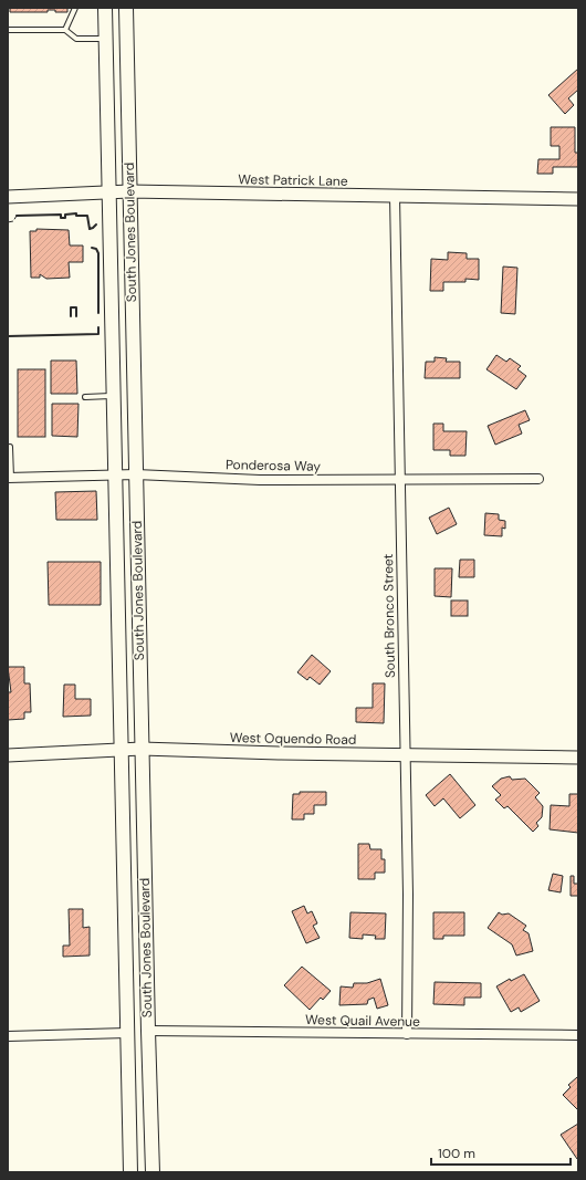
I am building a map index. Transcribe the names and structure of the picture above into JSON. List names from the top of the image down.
{
  "streets": {
    "main road": ["South Jones Boulevard"],
    "street": [
      "West Patrick Lane",
      "Ponderosa Way",
      "South Bronco Street",
      "West Oquendo Road",
      "West Quail Avenue"
    ]
  },
  "crossings": [
    ["West Patrick Lane", "South Jones Boulevard"],
    ["West Patrick Lane", "South Bronco Street"],
    ["South Jones Boulevard", "Ponderosa Way"],
    ["South Jones Boulevard", "West Oquendo Road"],
    ["South Jones Boulevard", "West Quail Avenue"],
    ["Ponderosa Way", "South Bronco Street"],
    ["South Bronco Street", "West Oquendo Road"],
    ["South Bronco Street", "West Quail Avenue"]
  ],
  "scale_bar": "100 m"
}
